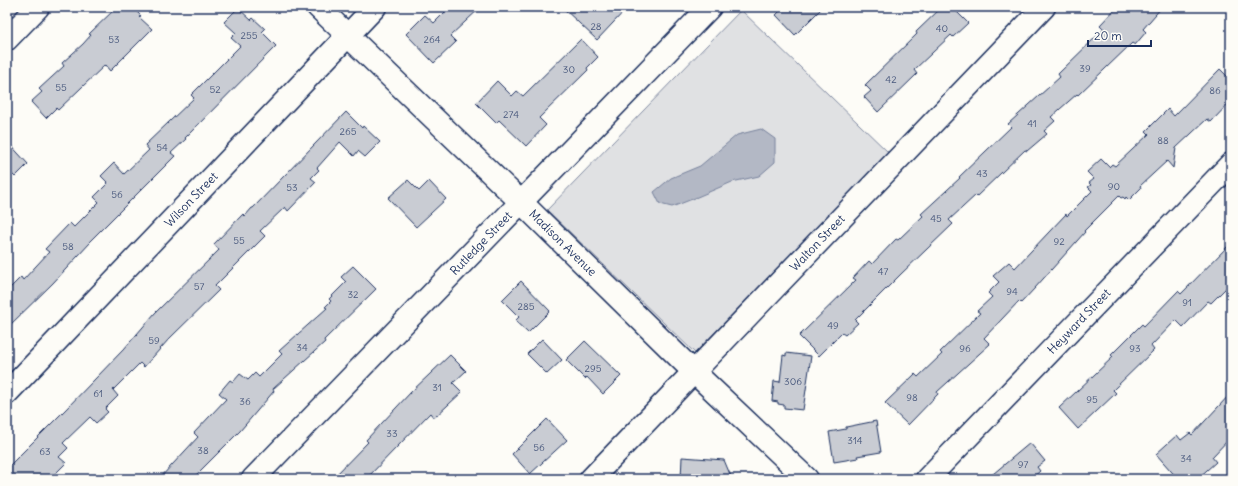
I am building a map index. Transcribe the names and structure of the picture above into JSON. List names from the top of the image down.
{
  "streets": {
    "street": [
      "Wilson Street",
      "Rutledge Street",
      "Madison Avenue",
      "Walton Street",
      "Heyward Street"
    ]
  },
  "crossings": [
    ["Wilson Street", "Madison Avenue"],
    ["Rutledge Street", "Madison Avenue"],
    ["Madison Avenue", "Walton Street"]
  ],
  "house_numbers": [
    "28",
    "40",
    "255",
    "53",
    "264",
    "39",
    "30",
    "42",
    "55",
    "52",
    "86",
    "274",
    "41",
    "265",
    "88",
    "54",
    "43",
    "90",
    "53",
    "56",
    "45",
    "55",
    "92",
    "58",
    "47",
    "57",
    "94",
    "32",
    "91",
    "285",
    "49",
    "59",
    "34",
    "96",
    "93",
    "295",
    "306",
    "31",
    "61",
    "98",
    "95",
    "36",
    "33",
    "314",
    "56",
    "38",
    "63",
    "34",
    "97"
  ],
  "scale_bar": "20 m"
}
